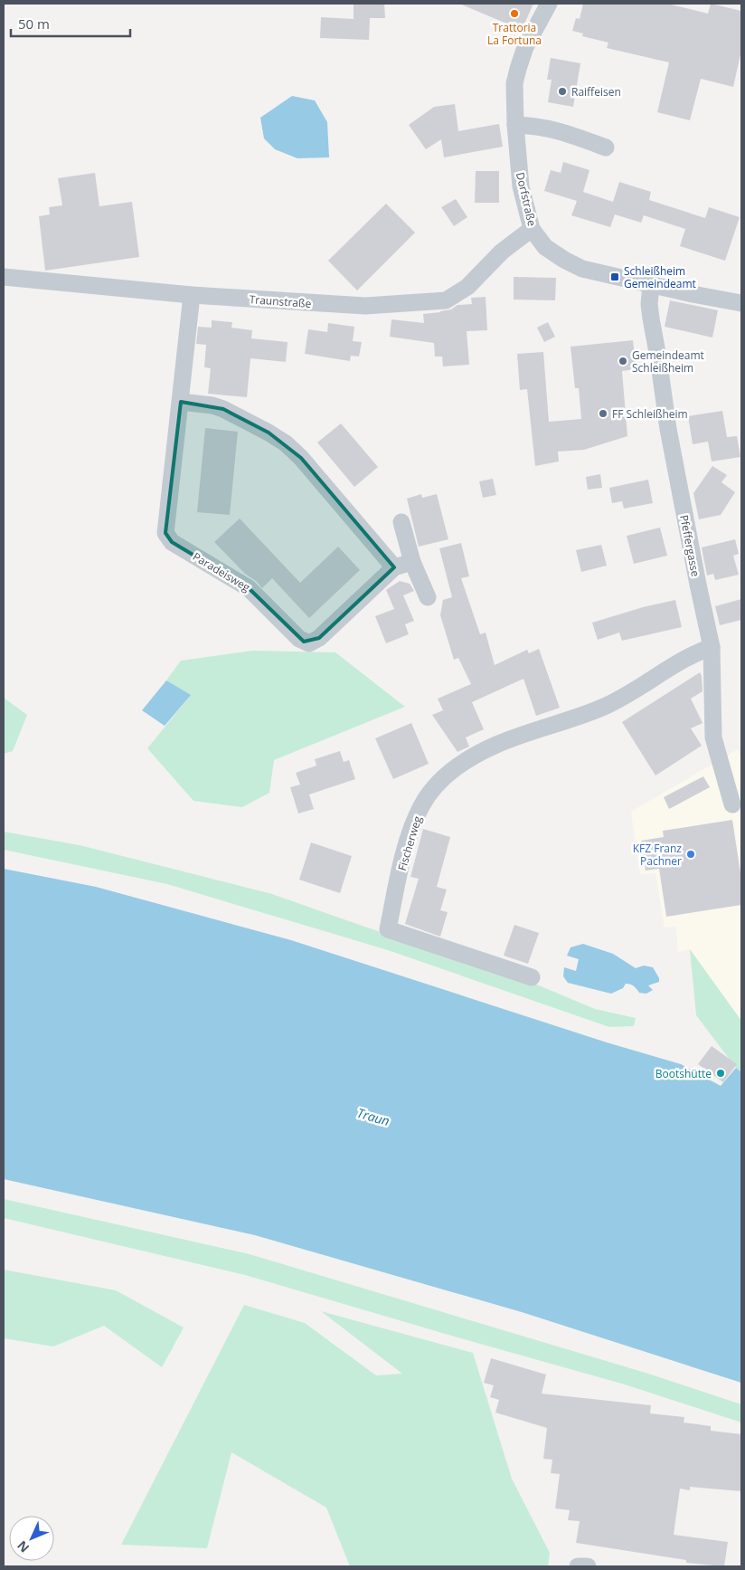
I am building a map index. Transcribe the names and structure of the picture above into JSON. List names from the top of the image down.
{
  "streets": {
    "street": [
      "Dorfstraße",
      "Traunstraße",
      "Pfeffergasse",
      "Paradeisweg",
      "Fischerweg"
    ]
  },
  "crossings": [
    ["Dorfstraße", "Traunstraße"],
    ["Dorfstraße", "Pfeffergasse"],
    ["Traunstraße", "Paradeisweg"],
    ["Pfeffergasse", "Fischerweg"]
  ],
  "water": ["Traun"],
  "places": {
    "other": [
      "Trattoria La Fortuna",
      "Raiffeisen",
      "Gemeindeamt Schleißheim",
      "FF Schleißheim",
      "KFZ Franz Pachner",
      "Bootshütte"
    ],
    "transit": ["Schleißheim Gemeindeamt"]
  },
  "scale_bar": "50 m",
  "north": "bottom left"
}
